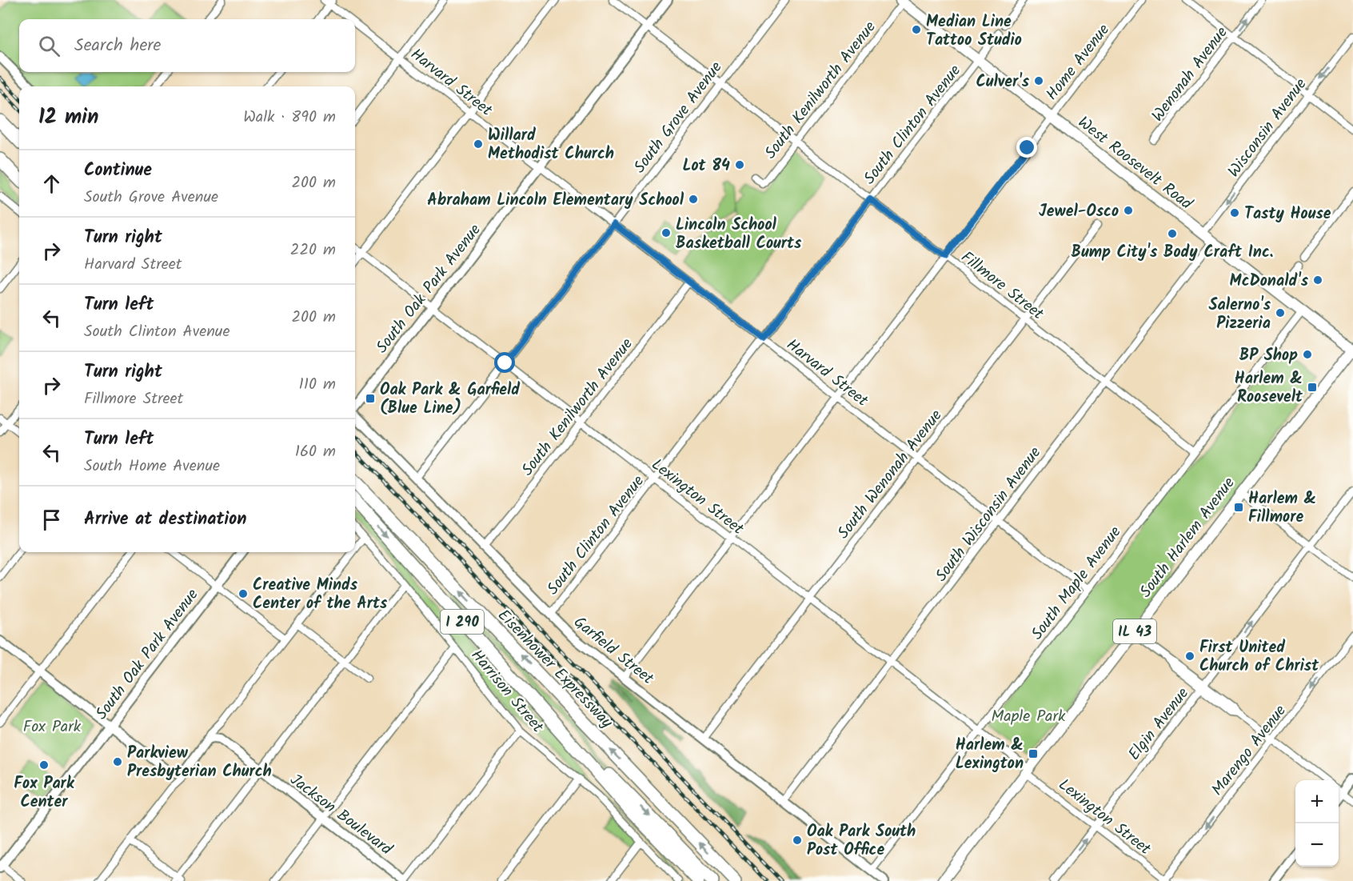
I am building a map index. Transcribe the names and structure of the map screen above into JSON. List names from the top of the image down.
{
  "streets": {
    "highway": ["I 290", "Eisenhower Expressway"],
    "main road": ["West Roosevelt Road", "South Harlem Avenue", "IL 43"],
    "street": [
      "Home Avenue",
      "Wenonah Avenue",
      "Harvard Street",
      "South Kenilworth Avenue",
      "South Grove Avenue",
      "South Clinton Avenue",
      "Wisconsin Avenue",
      "Fillmore Street",
      "South Oak Park Avenue",
      "South Wenonah Avenue",
      "Lexington Street",
      "South Wisconsin Avenue",
      "South Maple Avenue",
      "Garfield Street",
      "Harrison Street",
      "Elgin Avenue",
      "Marengo Avenue",
      "Jackson Boulevard"
    ]
  },
  "crossings": [
    ["Home Avenue", "Harvard Street"],
    ["Home Avenue", "West Roosevelt Road"],
    ["Home Avenue", "Fillmore Street"],
    ["Home Avenue", "Lexington Street"],
    ["Home Avenue", "Garfield Street"],
    ["Harvard Street", "South Kenilworth Avenue"],
    ["Harvard Street", "South Grove Avenue"],
    ["Harvard Street", "South Clinton Avenue"],
    ["Harvard Street", "South Oak Park Avenue"],
    ["Harvard Street", "South Wenonah Avenue"],
    ["Harvard Street", "South Wisconsin Avenue"],
    ["Harvard Street", "South Maple Avenue"],
    ["South Kenilworth Avenue", "West Roosevelt Road"],
    ["South Kenilworth Avenue", "Fillmore Street"],
    ["South Kenilworth Avenue", "Lexington Street"],
    ["South Kenilworth Avenue", "Garfield Street"],
    ["South Grove Avenue", "Fillmore Street"],
    ["South Grove Avenue", "Lexington Street"],
    ["South Grove Avenue", "Garfield Street"],
    ["South Clinton Avenue", "West Roosevelt Road"],
    ["South Clinton Avenue", "Fillmore Street"],
    ["South Clinton Avenue", "Lexington Street"],
    ["South Clinton Avenue", "Garfield Street"],
    ["Wisconsin Avenue", "West Roosevelt Road"],
    ["West Roosevelt Road", "South Wisconsin Avenue"],
    ["West Roosevelt Road", "South Harlem Avenue"],
    ["West Roosevelt Road", "South Maple Avenue"],
    ["Fillmore Street", "South Oak Park Avenue"],
    ["Fillmore Street", "South Wenonah Avenue"],
    ["Fillmore Street", "South Wisconsin Avenue"],
    ["Fillmore Street", "South Maple Avenue"],
    ["South Oak Park Avenue", "Lexington Street"],
    ["South Wenonah Avenue", "Lexington Street"],
    ["South Wenonah Avenue", "Garfield Street"],
    ["Lexington Street", "South Wisconsin Avenue"],
    ["Lexington Street", "South Harlem Avenue"],
    ["Lexington Street", "South Maple Avenue"],
    ["Lexington Street", "Elgin Avenue"],
    ["Lexington Street", "Marengo Avenue"],
    ["South Wisconsin Avenue", "Garfield Street"],
    ["South Maple Avenue", "Garfield Street"]
  ],
  "one_way": ["Wisconsin Avenue", "Elgin Avenue", "Marengo Avenue"],
  "parks": ["Maple Park", "Fox Park"],
  "places": {
    "other": [
      "Median Line Tattoo Studio",
      "Culver's",
      "Willard Methodist Church",
      "Lot 84",
      "Abraham Lincoln Elementary School",
      "Jewel-Osco",
      "Tasty House",
      "Lincoln School Basketball Courts",
      "Bump City's Body Craft Inc.",
      "McDonald's",
      "Salerno's Pizzeria",
      "BP Shop",
      "Creative Minds Center of the Arts",
      "First United Church of Christ",
      "Parkview Presbyterian Church",
      "Fox Park Center",
      "Oak Park South Post Office"
    ],
    "transit": [
      "Harlem & Roosevelt",
      "Oak Park & Garfield (Blue Line)",
      "Harlem & Fillmore",
      "Harlem & Lexington"
    ]
  },
  "page": {
    "search": "Search here",
    "heading": ["12 min", "Walk · 890 m"],
    "list": [
      ["Continue", "South Grove Avenue", "200 m"],
      ["Turn right", "Harvard Street", "220 m"],
      ["Turn left", "South Clinton Avenue", "200 m"],
      ["Turn right", "Fillmore Street", "110 m"],
      ["Turn left", "South Home Avenue", "160 m"],
      "Arrive at destination"
    ],
    "map_buttons": ["+", "−"]
  }
}
